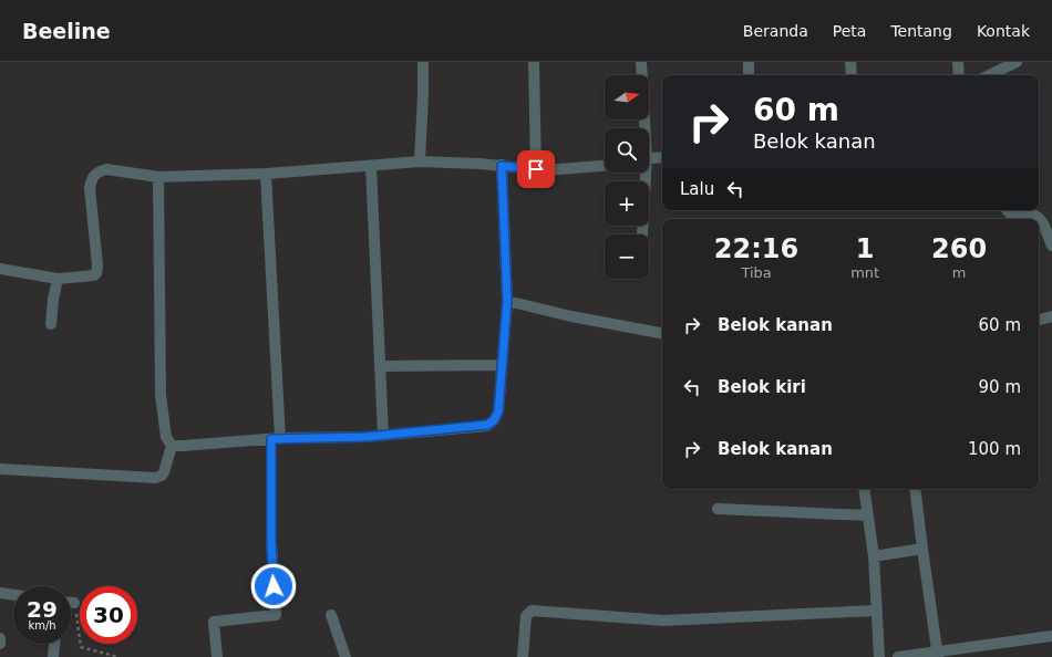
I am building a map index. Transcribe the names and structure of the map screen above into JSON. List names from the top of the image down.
{
  "north": "right",
  "page": {
    "header": "Beeline",
    "nav": [
      "Beranda",
      "Peta",
      "Tentang",
      "Kontak"
    ],
    "map_buttons": ["+", "−"],
    "turn": ["60 m", "Belok kanan"],
    "then": "Lalu",
    "eta": [
      "22:16",
      "Tiba",
      "1",
      "mnt",
      "260",
      "m"
    ],
    "list": [
      {
        "name": "Belok kanan",
        "value": "60 m"
      },
      {
        "name": "Belok kiri",
        "value": "90 m"
      },
      {
        "name": "Belok kanan",
        "value": "100 m"
      }
    ],
    "speed": "29 km/h",
    "limit": "30"
  }
}
